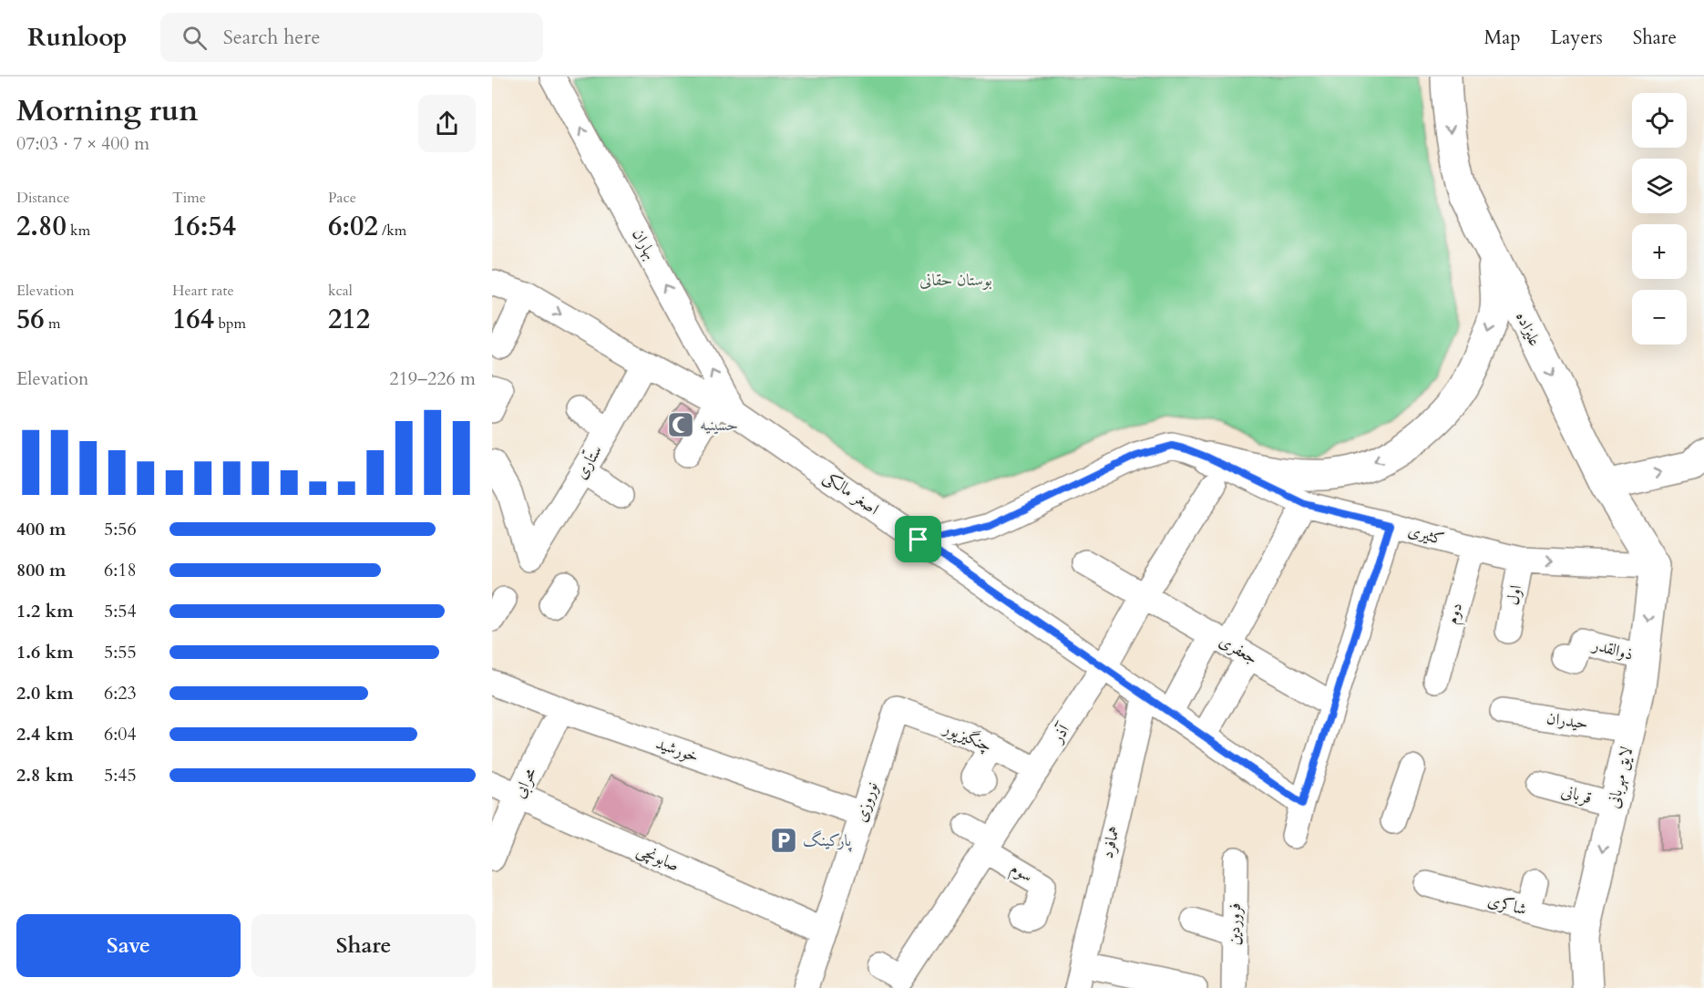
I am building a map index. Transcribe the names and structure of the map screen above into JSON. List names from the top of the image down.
{
  "streets": {
    "street": [
      "بهاران",
      "علیزاده",
      "ستّاری",
      "اصغر مالکی",
      "کثیری",
      "اول",
      "دوم",
      "جعفری",
      "ذوالقدر",
      "حیدران",
      "آذر",
      "چنگیزپور",
      "خورشید",
      "لایق مهربانی",
      "محرابی",
      "قربانی",
      "نوروزی",
      "همافرد",
      "صابونچی",
      "سوم",
      "شاکری",
      "فروردین"
    ]
  },
  "crossings": [
    ["بهاران", "اصغر مالکی"],
    ["علیزاده", "کثیری"],
    ["علیزاده", "لایق مهربانی"],
    ["ستّاری", "اصغر مالکی"],
    ["اصغر مالکی", "آذر"],
    ["اصغر مالکی", "همافرد"],
    ["کثیری", "اول"],
    ["کثیری", "دوم"],
    ["کثیری", "آذر"],
    ["کثیری", "لایق مهربانی"],
    ["جعفری", "آذر"],
    ["ذوالقدر", "لایق مهربانی"],
    ["حیدران", "لایق مهربانی"],
    ["آذر", "چنگیزپور"],
    ["آذر", "سوم"],
    ["چنگیزپور", "نوروزی"],
    ["خورشید", "محرابی"],
    ["خورشید", "نوروزی"],
    ["لایق مهربانی", "قربانی"],
    ["لایق مهربانی", "شاکری"],
    ["محرابی", "صابونچی"],
    ["نوروزی", "صابونچی"]
  ],
  "one_way": ["بهاران", "علیزاده"],
  "parks": ["بوستان حقانی"],
  "places": {
    "mosque": ["حسینیه"],
    "parking": ["پارکینگ"]
  },
  "page": {
    "header": "Runloop",
    "search": "Search here",
    "nav": ["Map", "Layers", "Share"],
    "heading": ["Morning run", "07:03 · 7 × 400 m"],
    "map_buttons": ["+", "−"],
    "stats": [
      ["Distance", "2.80 km"],
      ["Time", "16:54"],
      ["Pace", "6:02 /km"],
      ["Elevation", "56 m"],
      ["Heart rate", "164 bpm"],
      ["kcal", "212"]
    ],
    "chart": ["Elevation", "219–226 m"],
    "list": [
      {
        "name": "400 m",
        "note": "5:56"
      },
      {
        "name": "800 m",
        "note": "6:18"
      },
      {
        "name": "1.2 km",
        "note": "5:54"
      },
      {
        "name": "1.6 km",
        "note": "5:55"
      },
      {
        "name": "2.0 km",
        "note": "6:23"
      },
      {
        "name": "2.4 km",
        "note": "6:04"
      },
      {
        "name": "2.8 km",
        "note": "5:45"
      }
    ],
    "buttons": ["Save", "Share"]
  }
}
